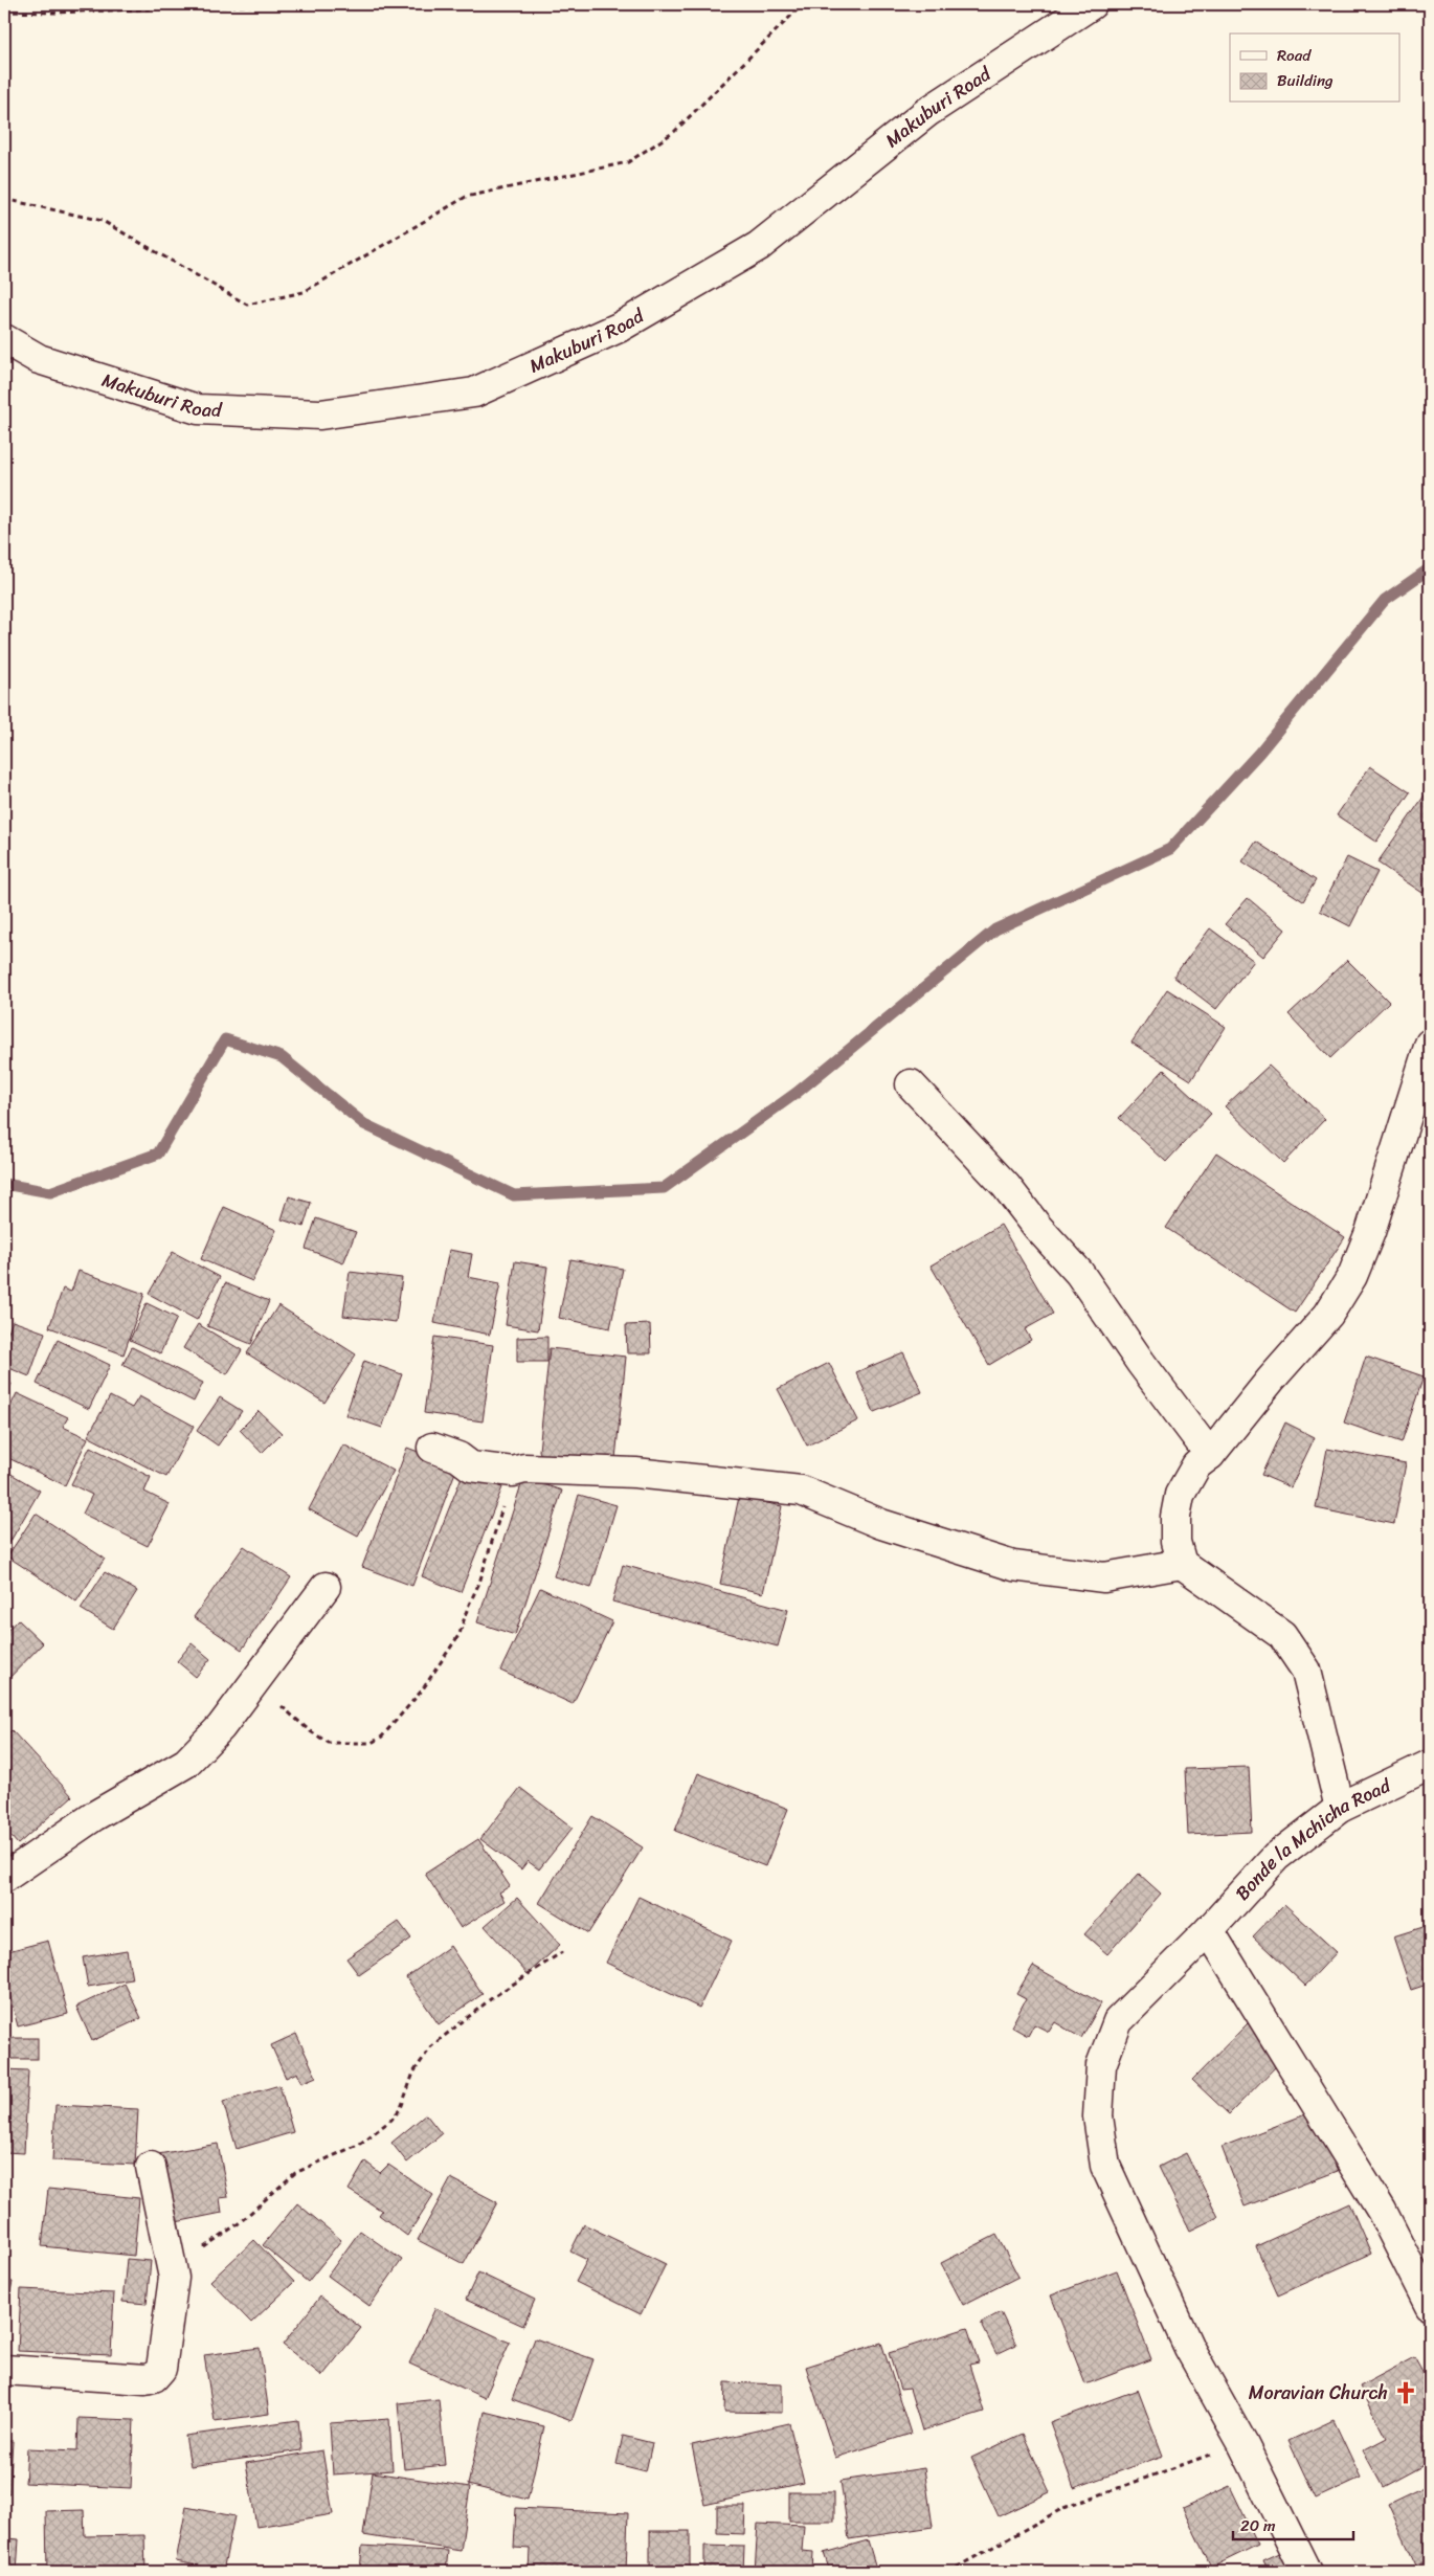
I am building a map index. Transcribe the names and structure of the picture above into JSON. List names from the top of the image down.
{
  "streets": {
    "street": ["Makuburi Road", "Bonde la Mchicha Road"]
  },
  "places": {
    "church": ["Moravian Church"]
  },
  "legend": ["Road", "Building"],
  "scale_bar": "20 m"
}
